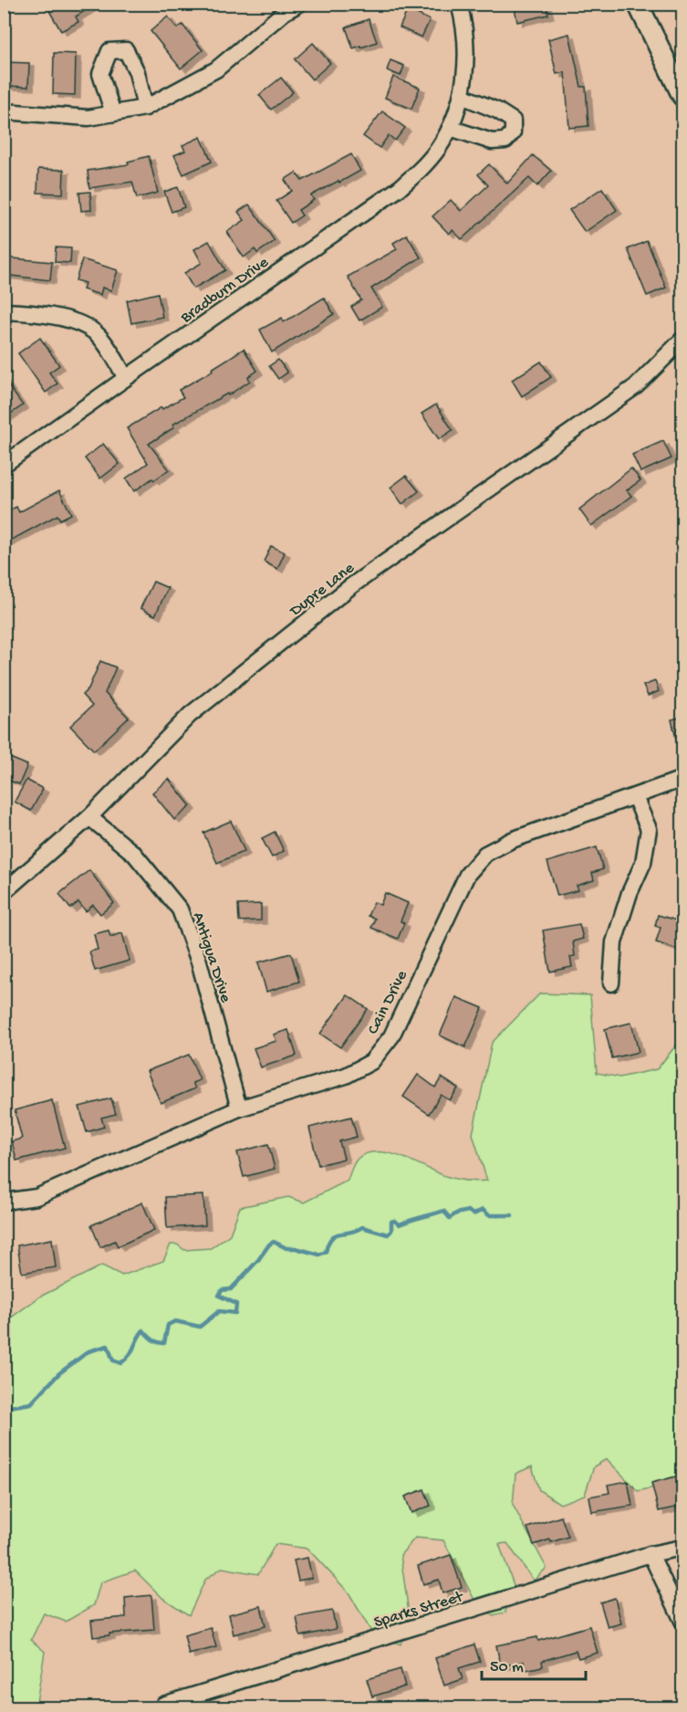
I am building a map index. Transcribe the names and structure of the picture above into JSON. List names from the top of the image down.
{
  "streets": {
    "street": [
      "Bradburn Drive",
      "Dupre Lane",
      "Antigua Drive",
      "Cain Drive",
      "Sparks Street"
    ]
  },
  "crossings": [
    ["Dupre Lane", "Antigua Drive"],
    ["Antigua Drive", "Cain Drive"]
  ],
  "scale_bar": "50 m"
}
